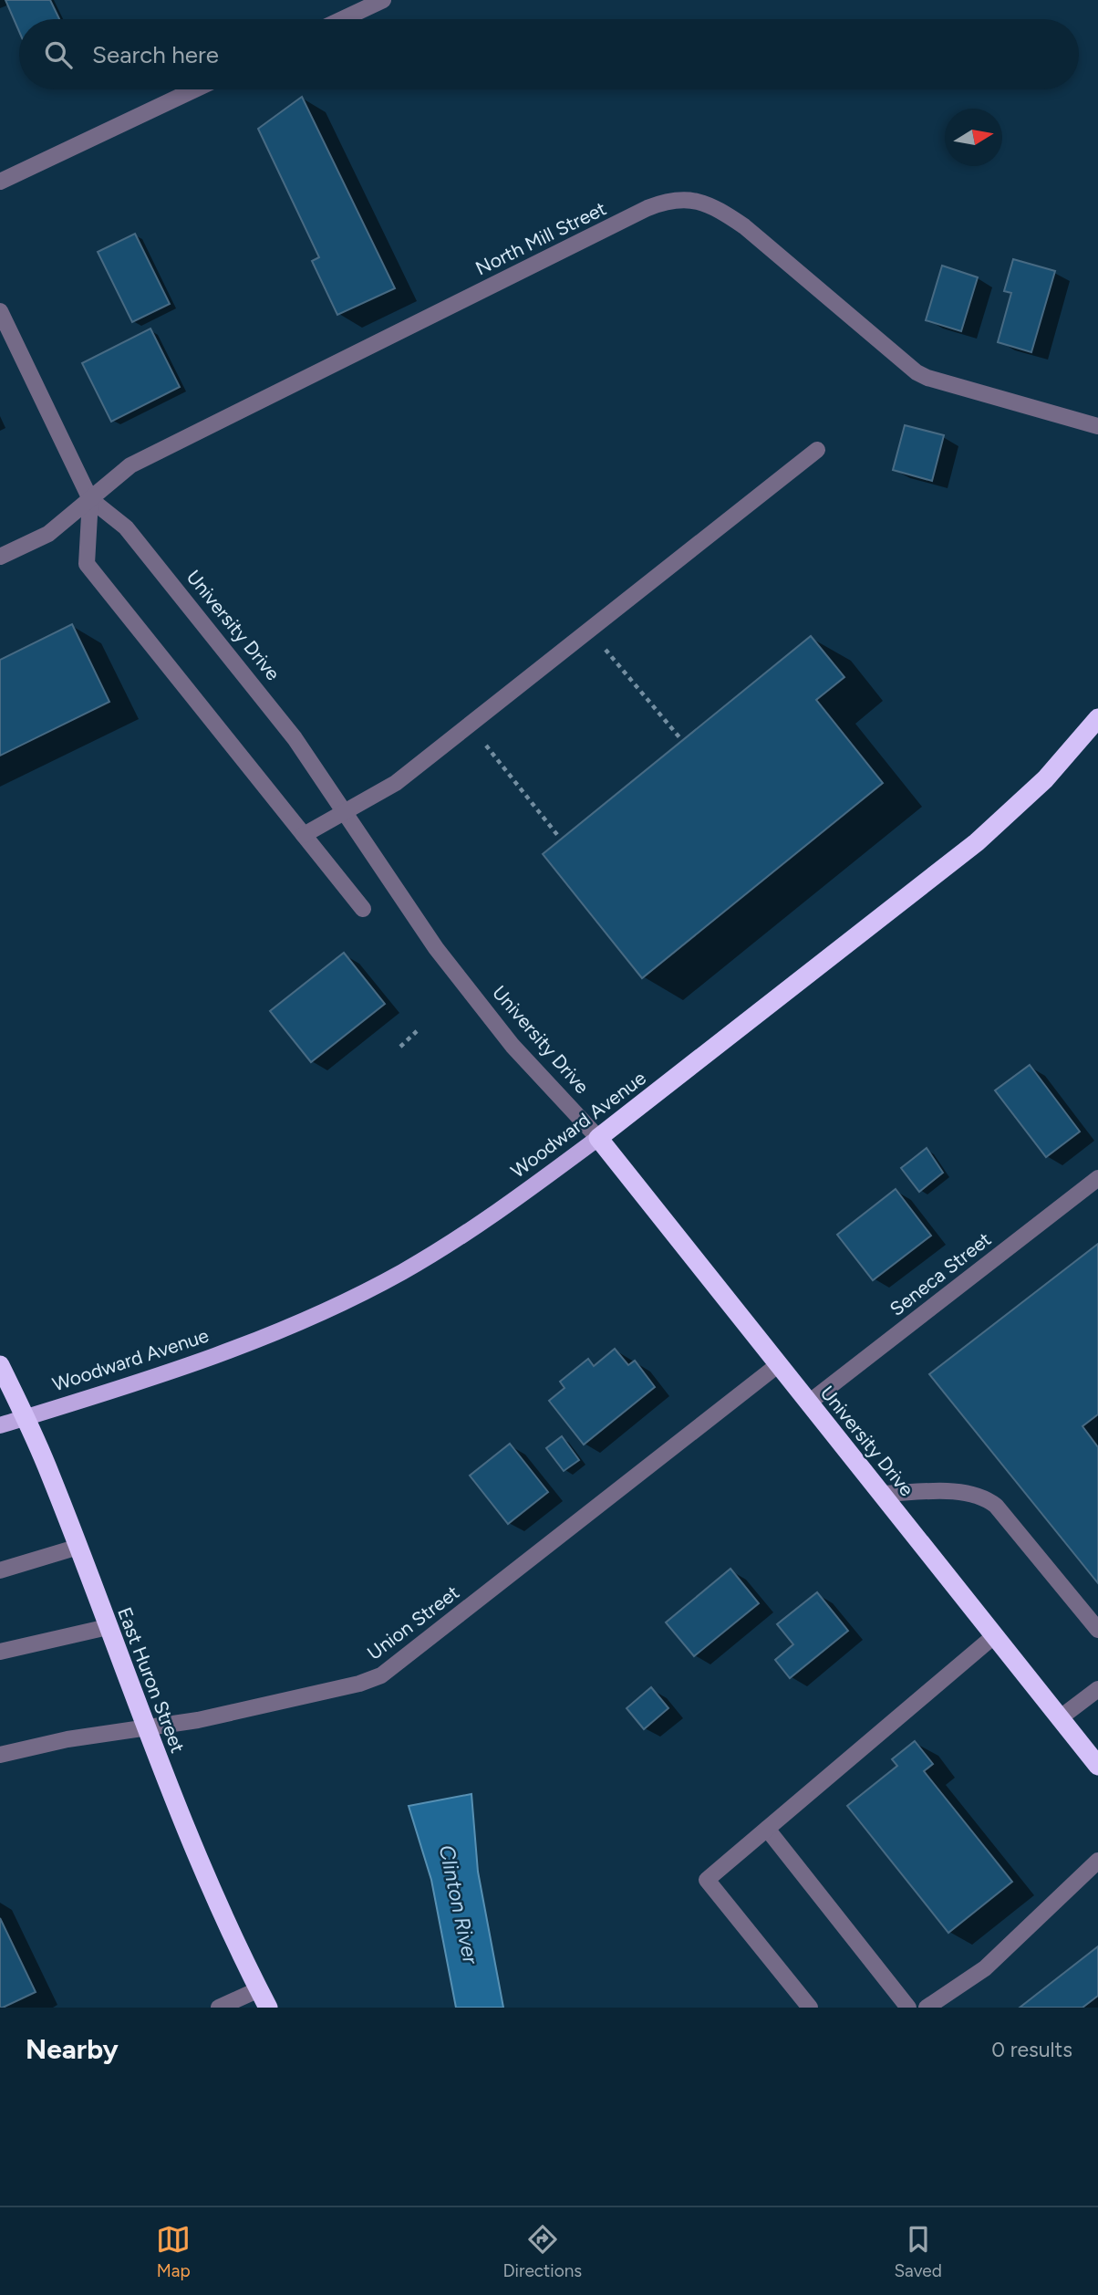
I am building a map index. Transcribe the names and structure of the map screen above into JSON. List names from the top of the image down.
{
  "streets": {
    "highway": ["University Drive", "Woodward Avenue", "East Huron Street"],
    "street": ["North Mill Street", "Seneca Street", "Union Street"]
  },
  "crossings": [
    ["North Mill Street", "University Drive"],
    ["University Drive", "Woodward Avenue"],
    ["University Drive", "Seneca Street"],
    ["University Drive", "Union Street"],
    ["Woodward Avenue", "East Huron Street"],
    ["Union Street", "East Huron Street"]
  ],
  "water": ["Clinton River"],
  "north": "right",
  "page": {
    "search": "Search here",
    "heading": ["Nearby", "0 results"],
    "nav": ["Map", "Directions", "Saved"]
  }
}
